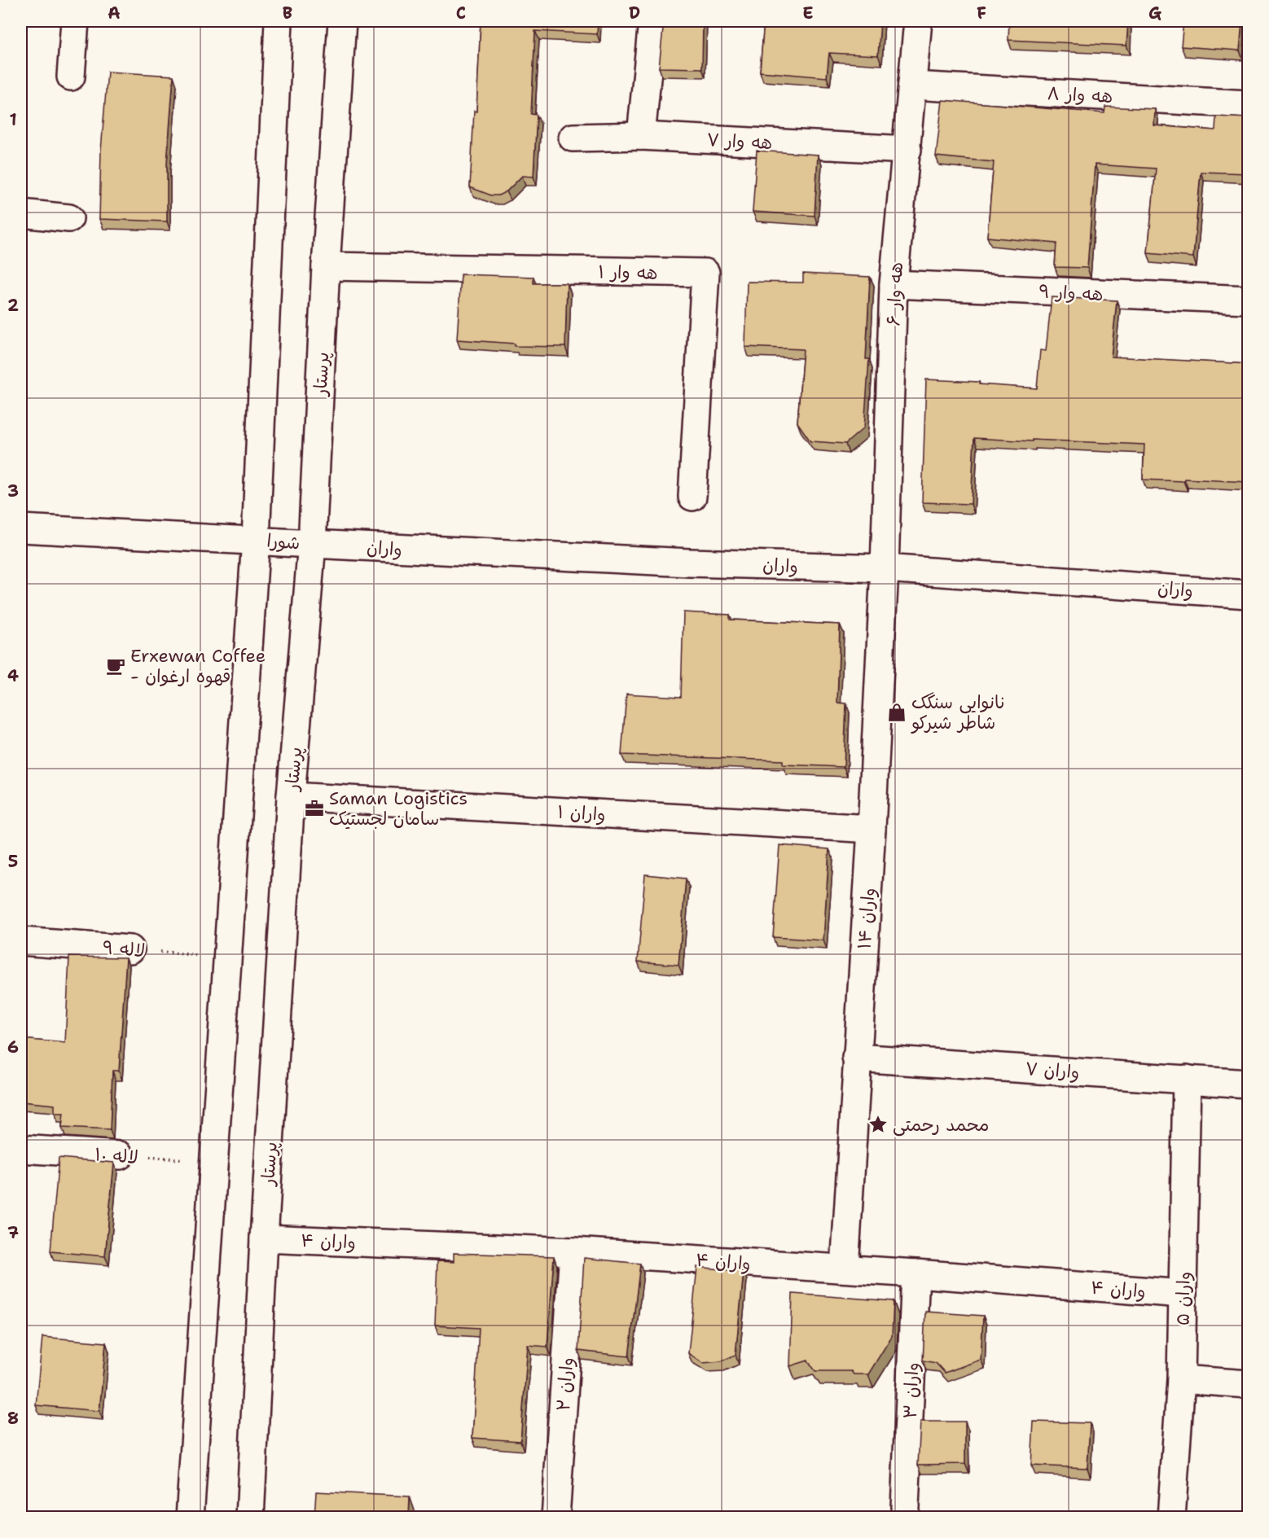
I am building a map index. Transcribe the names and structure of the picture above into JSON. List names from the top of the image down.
{
  "streets": {
    "street": [
      "هه وار ۸",
      "هه وار ۷",
      "هه وار ۱",
      "هه وار ۹",
      "هه وار ۶",
      "پرستار",
      "شورا",
      "واران",
      "واران ۱",
      "واران ۱۴",
      "لاله ۹",
      "واران ۷",
      "لاله ۱۰",
      "واران ۴",
      "واران ۵",
      "واران ۲",
      "واران ۳"
    ]
  },
  "crossings": [
    ["هه وار ۸", "هه وار ۶"],
    ["هه وار ۷", "هه وار ۶"],
    ["هه وار ۱", "پرستار"],
    ["هه وار ۹", "هه وار ۶"],
    ["هه وار ۶", "واران"],
    ["هه وار ۶", "واران ۱۴"],
    ["پرستار", "شورا"],
    ["پرستار", "واران"],
    ["پرستار", "واران ۱"],
    ["پرستار", "واران ۴"],
    ["شورا", "واران"],
    ["واران", "واران ۱۴"],
    ["واران ۱", "واران ۱۴"],
    ["واران ۱۴", "واران ۷"],
    ["واران ۱۴", "واران ۴"],
    ["واران ۷", "واران ۵"],
    ["واران ۴", "واران ۵"],
    ["واران ۴", "واران ۲"],
    ["واران ۴", "واران ۳"]
  ],
  "places": {
    "cafe": ["Erxewan Coffee - قهوه ارغوان"],
    "shop": ["نانوایی سنگک شاطر شیرکو"],
    "office": ["Saman Logistics سامان لجستیک"],
    "place": ["محمد رحمتی"]
  },
  "grid": {
    "columns": [
      "A",
      "B",
      "C",
      "D",
      "E",
      "F",
      "G"
    ],
    "rows": [
      "1",
      "2",
      "3",
      "4",
      "5",
      "6",
      "7",
      "8"
    ]
  }
}
